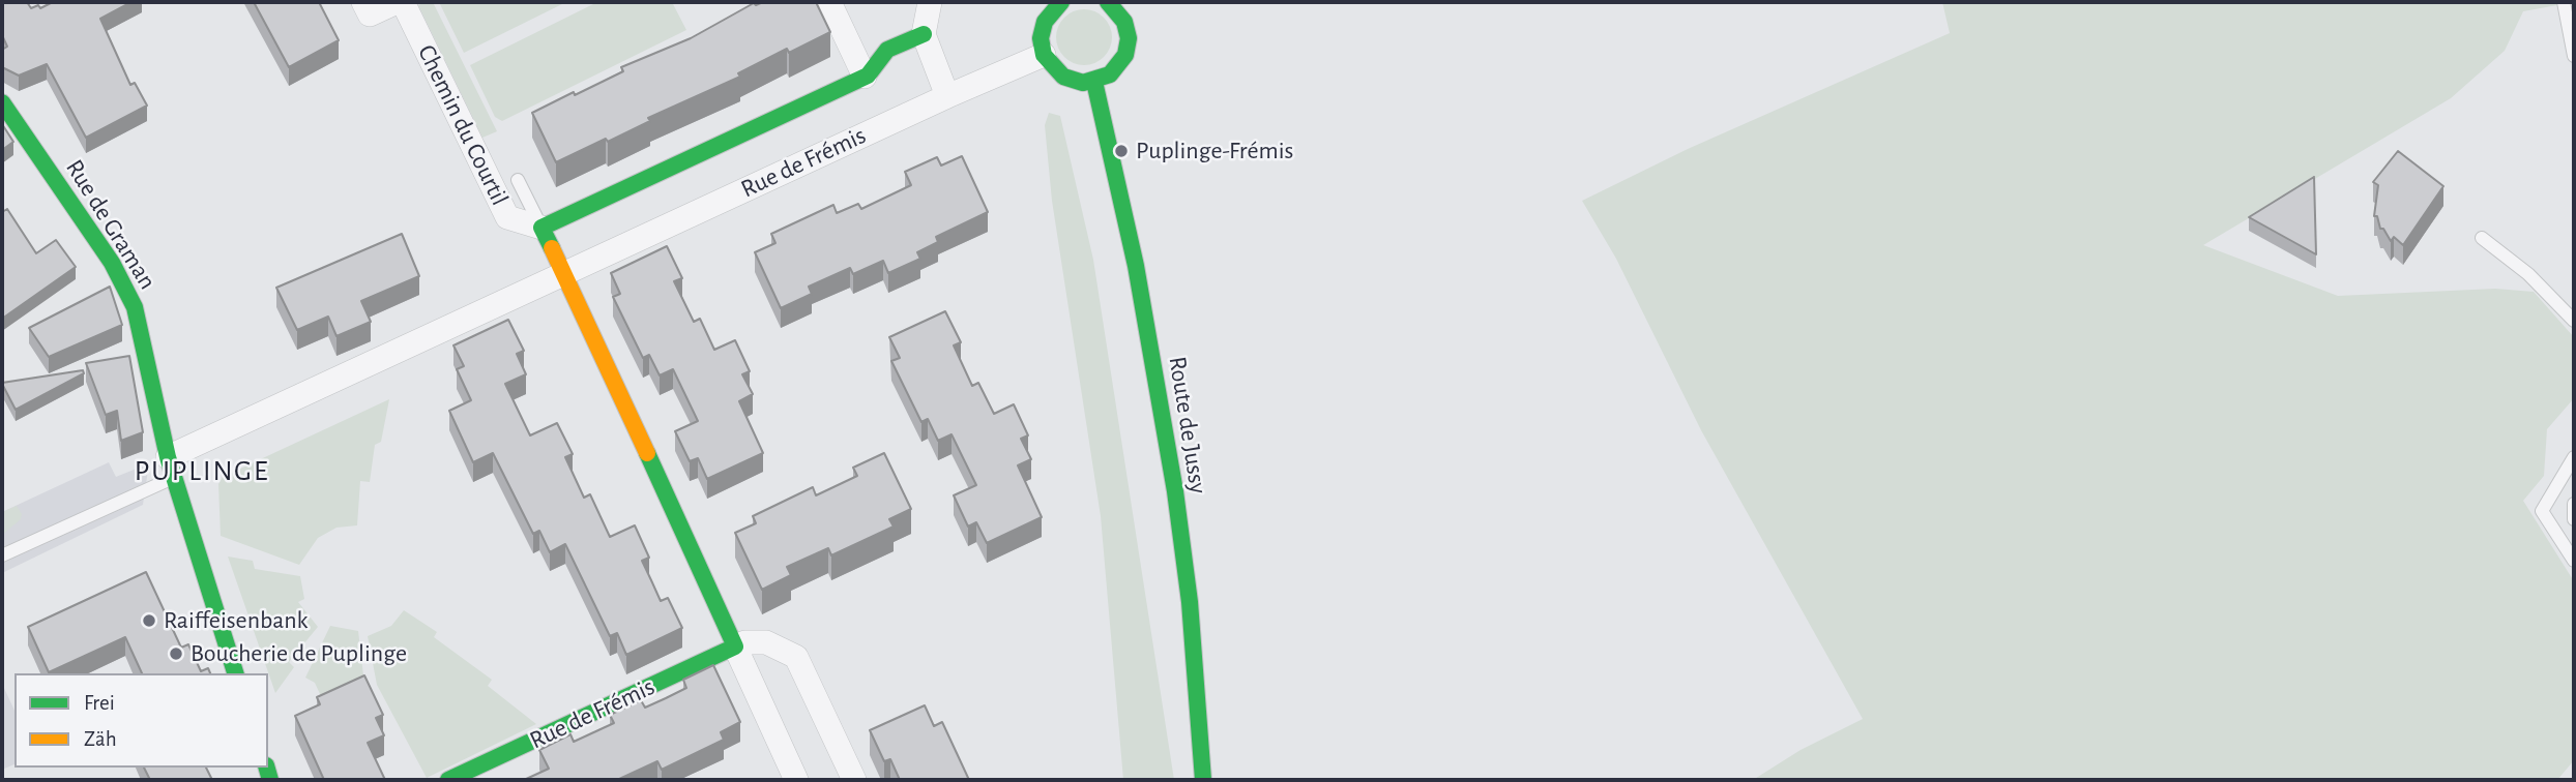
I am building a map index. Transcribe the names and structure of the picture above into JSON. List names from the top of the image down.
{
  "streets": {
    "street": [
      "Chemin du Courtil",
      "Rue de Frémis",
      "Rue de Graman",
      "Route de Jussy"
    ]
  },
  "crossings": [
    ["Chemin du Courtil", "Rue de Frémis"],
    ["Rue de Frémis", "Rue de Graman"]
  ],
  "districts": ["PUPLINGE"],
  "places": ["Puplinge-Frémis", "Raiffeisenbank", "Boucherie de Puplinge"],
  "legend": ["Frei", "Zäh"]
}
